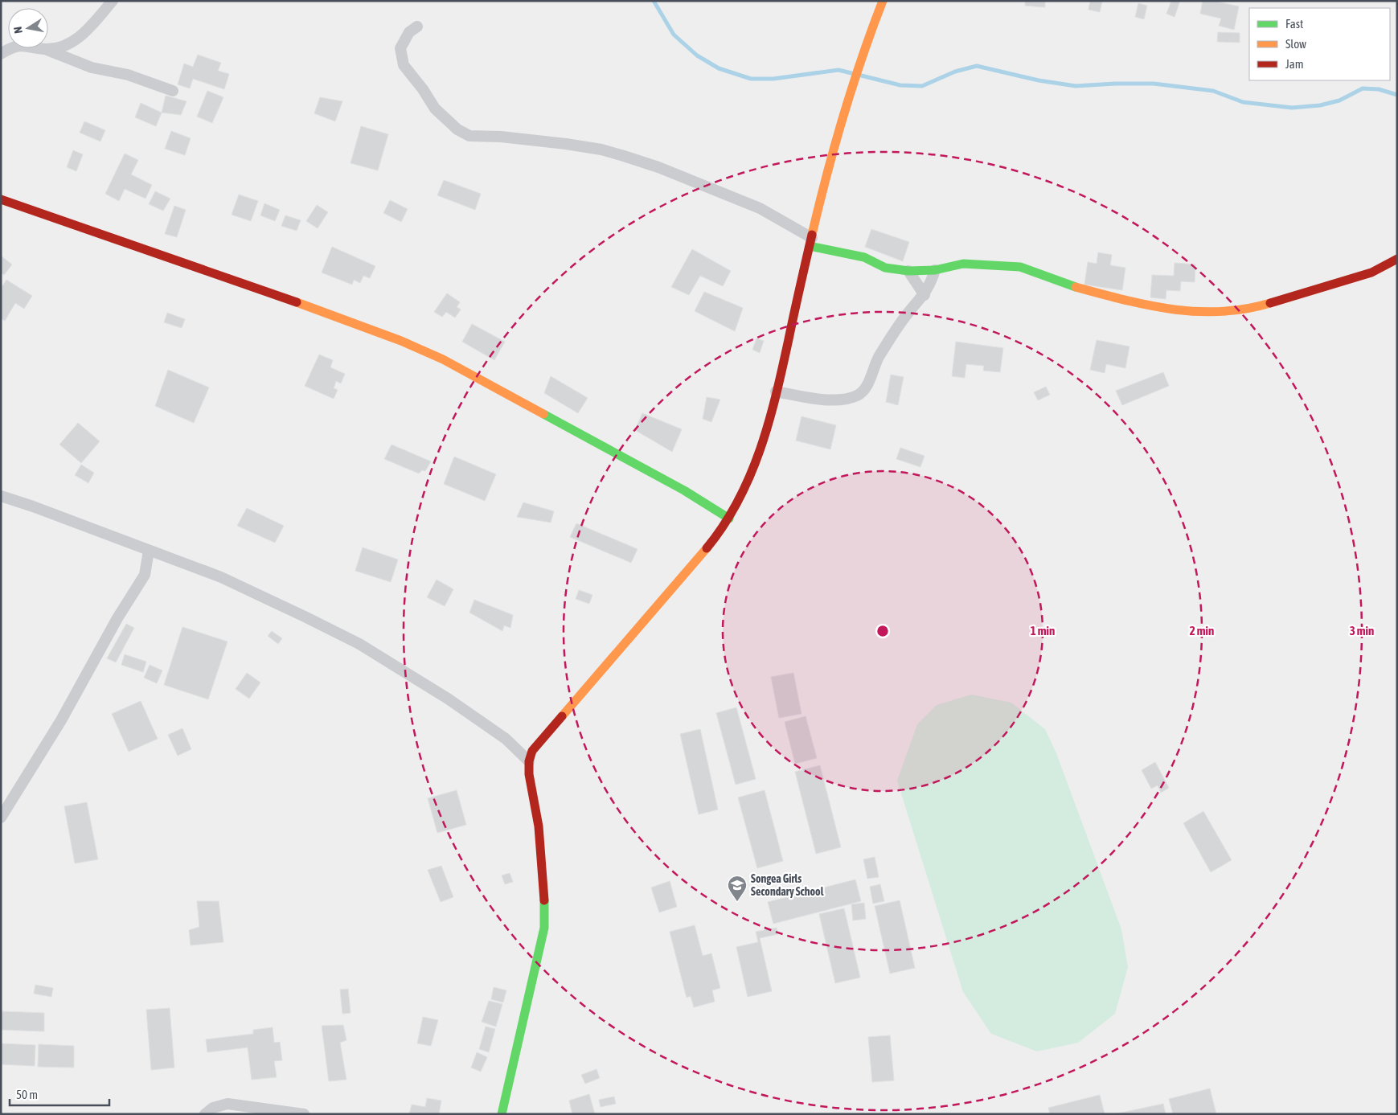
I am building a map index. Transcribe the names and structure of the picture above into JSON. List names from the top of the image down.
{
  "places": {
    "school or university": ["Songea Girls Secondary School"]
  },
  "legend": ["Fast", "Slow", "Jam"],
  "scale_bar": "50 m",
  "north": "left",
  "rings": ["1 min", "2 min", "3 min"]
}
